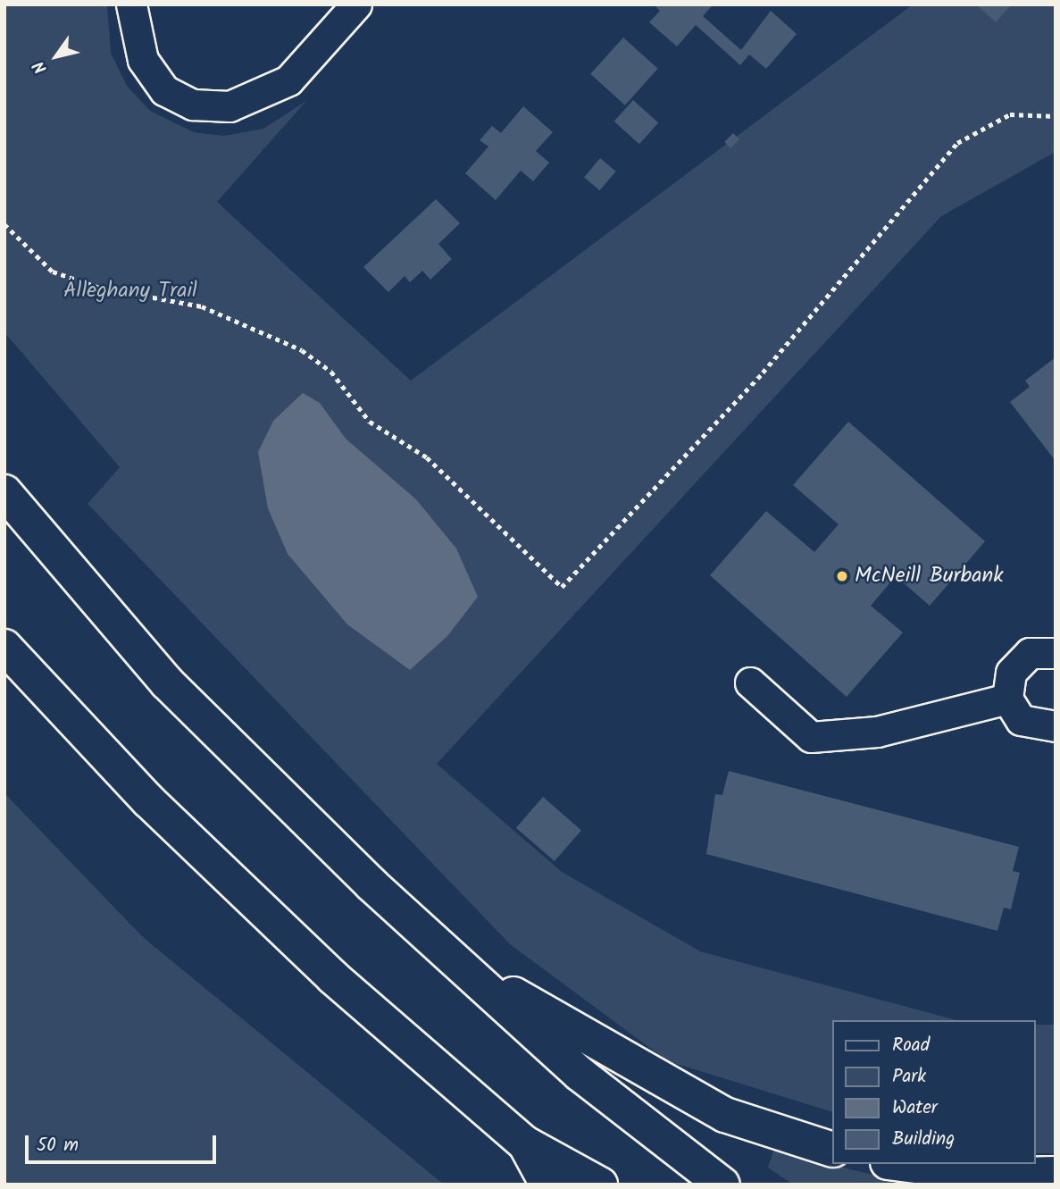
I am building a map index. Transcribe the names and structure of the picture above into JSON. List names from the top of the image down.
{
  "parks": ["Alleghany Trail"],
  "places": ["McNeill Burbank"],
  "legend": [
    "Road",
    "Park",
    "Water",
    "Building"
  ],
  "scale_bar": "50 m",
  "north": "bottom left"
}
